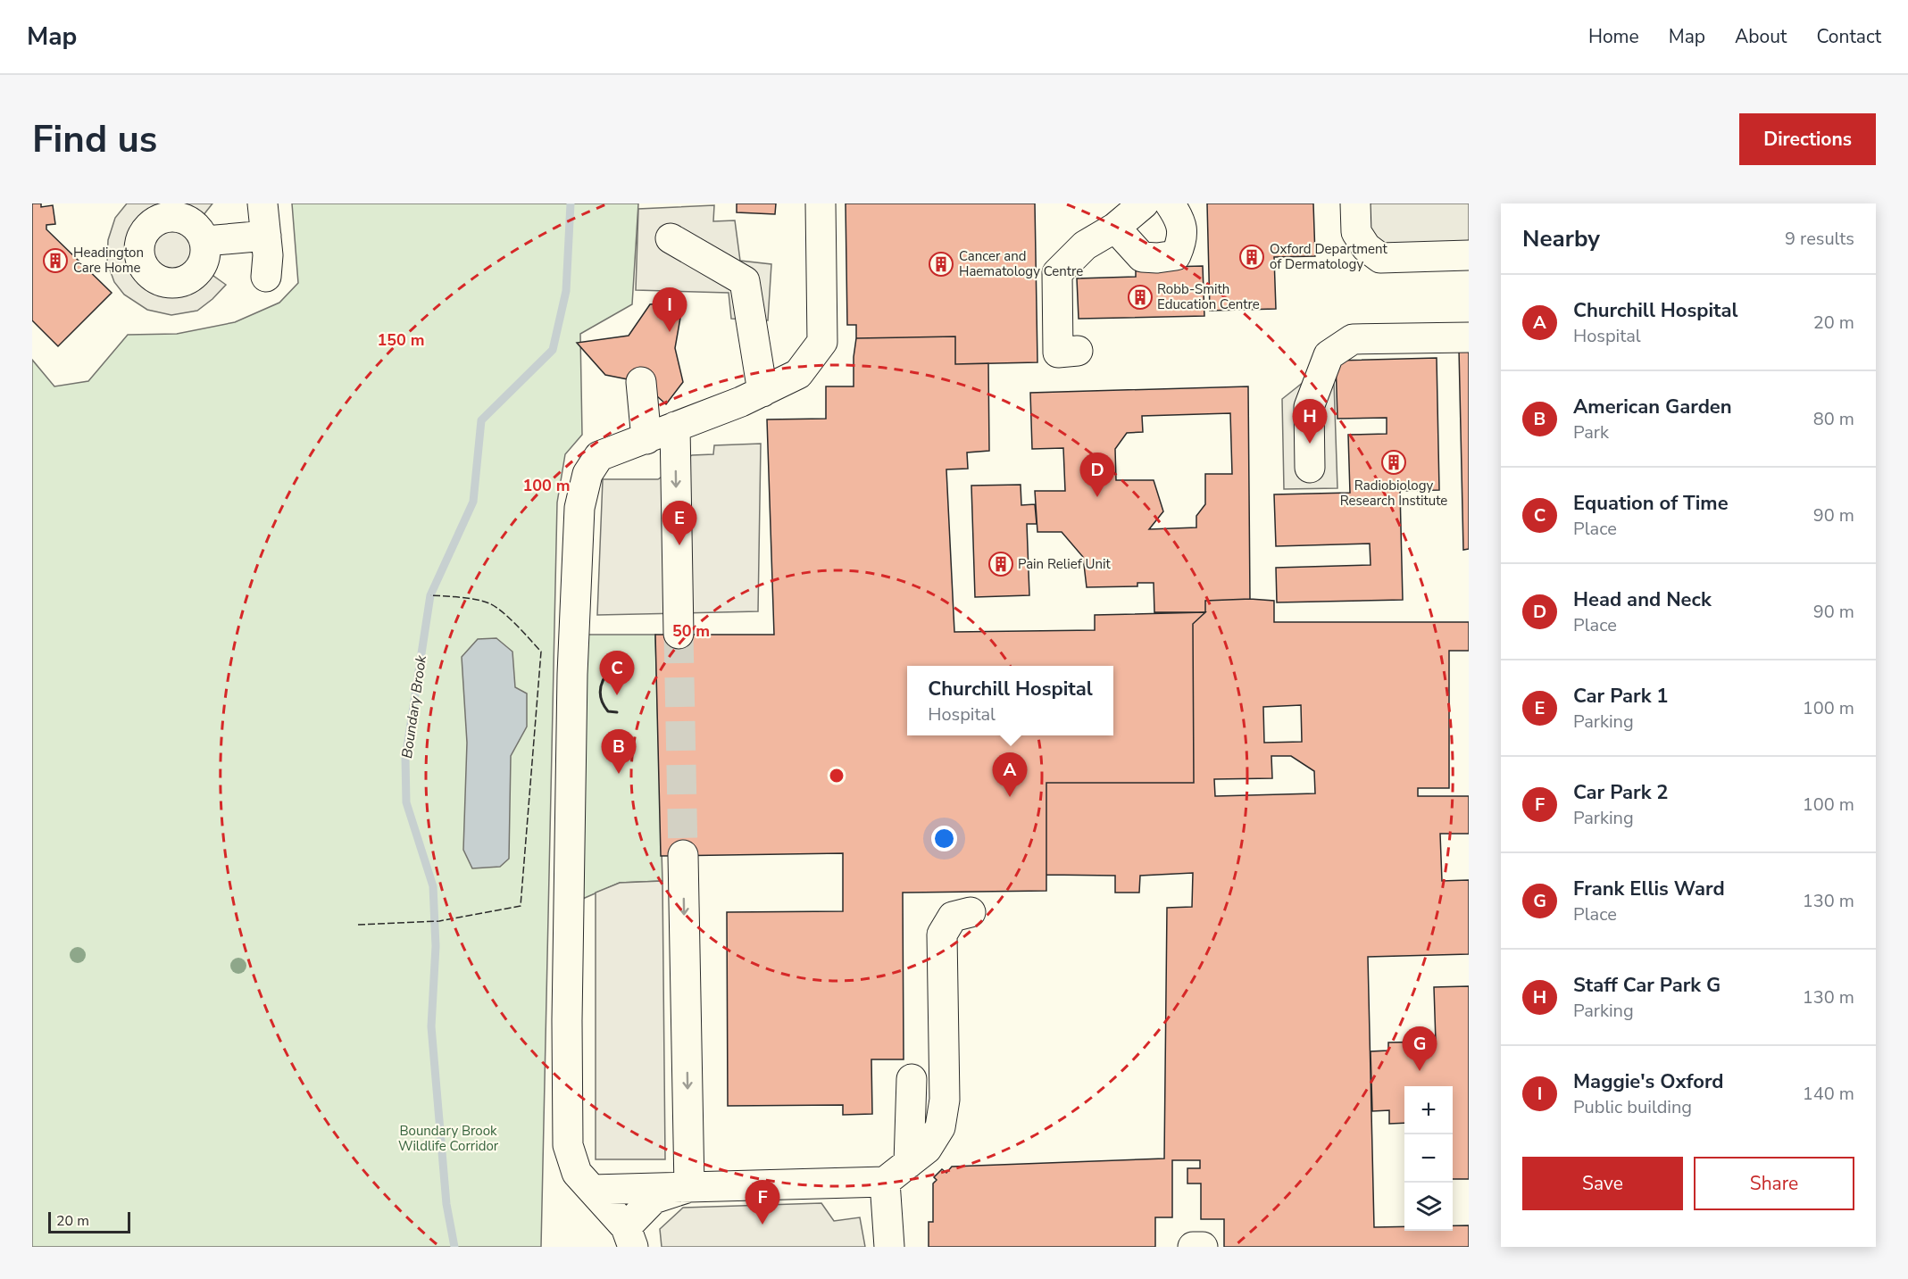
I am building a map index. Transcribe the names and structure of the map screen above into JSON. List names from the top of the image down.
{
  "water": ["Boundary Brook"],
  "parks": ["Boundary Brook Wildlife Corridor"],
  "places": {
    "building": [
      "Oxford Department of Dermatology",
      "Headington Care Home",
      "Cancer and Haematology Centre",
      "Robb-Smith Education Centre",
      "Radiobiology Research Institute",
      "Pain Relief Unit"
    ]
  },
  "scale_bar": "20 m",
  "page": {
    "header": "Map",
    "nav": [
      "Home",
      "Map",
      "About",
      "Contact"
    ],
    "buttons": [
      "Directions",
      ["Save", "Share"]
    ],
    "title": "Find us",
    "heading": ["Nearby", "9 results"],
    "list": [
      {
        "mark": "A",
        "name": "Churchill Hospital",
        "note": "Hospital",
        "value": "20 m"
      },
      {
        "mark": "B",
        "name": "American Garden",
        "note": "Park",
        "value": "80 m"
      },
      {
        "mark": "C",
        "name": "Equation of Time",
        "note": "Place",
        "value": "90 m"
      },
      {
        "mark": "D",
        "name": "Head and Neck",
        "note": "Place",
        "value": "90 m"
      },
      {
        "mark": "E",
        "name": "Car Park 1",
        "note": "Parking",
        "value": "100 m"
      },
      {
        "mark": "F",
        "name": "Car Park 2",
        "note": "Parking",
        "value": "100 m"
      },
      {
        "mark": "G",
        "name": "Frank Ellis Ward",
        "note": "Place",
        "value": "130 m"
      },
      {
        "mark": "H",
        "name": "Staff Car Park G",
        "note": "Parking",
        "value": "130 m"
      },
      {
        "mark": "I",
        "name": "Maggie's Oxford",
        "note": "Public building",
        "value": "140 m"
      }
    ],
    "pins": [
      "I",
      "H",
      "D",
      "E",
      "C",
      "B",
      "A",
      "G",
      "F"
    ],
    "popup": ["Churchill Hospital", "Hospital"],
    "map_buttons": ["+", "−"],
    "scale": "20 m"
  },
  "rings": ["150 m", "100 m", "50 m"]
}
